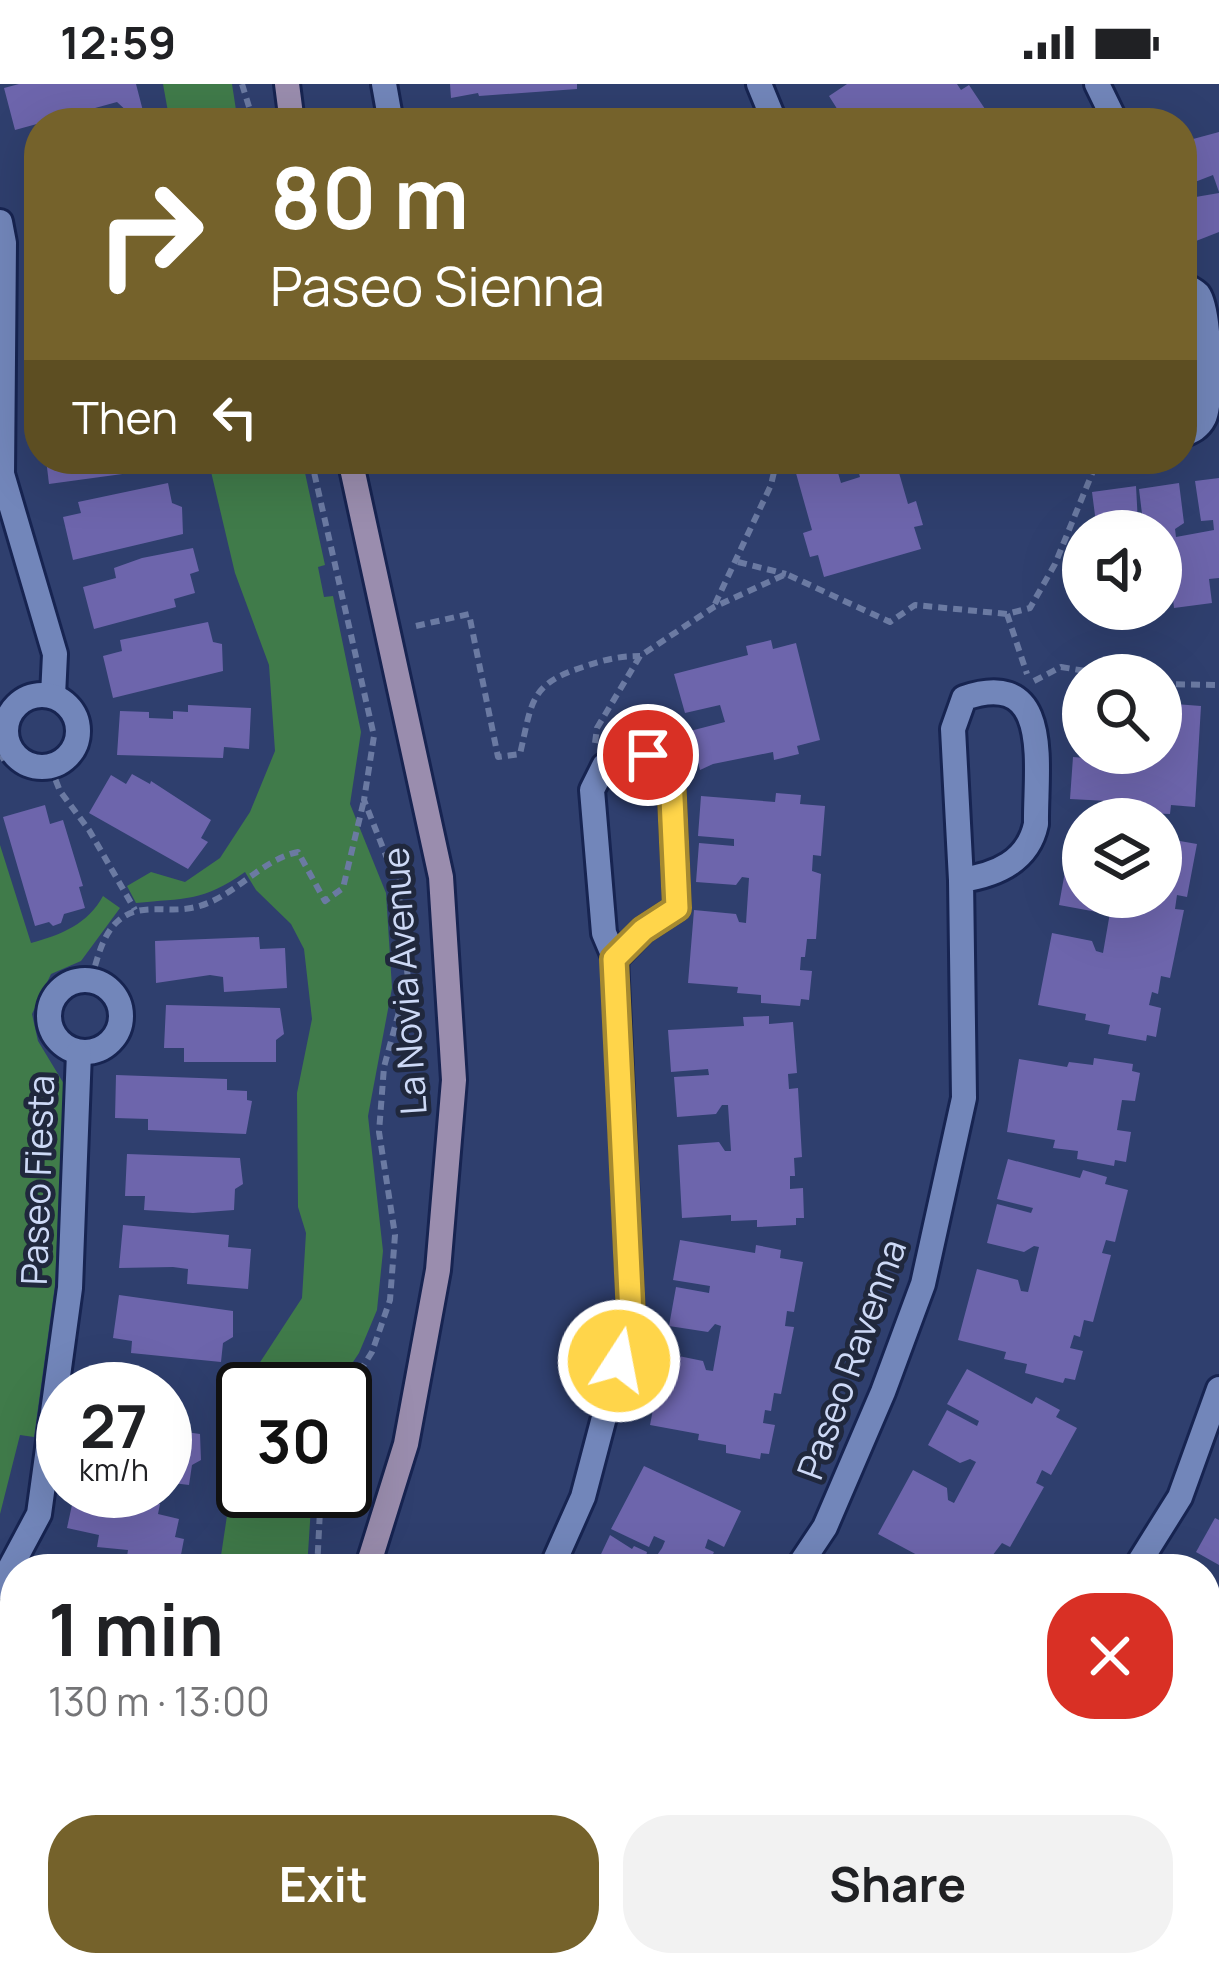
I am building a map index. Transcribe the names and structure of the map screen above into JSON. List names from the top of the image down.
{
  "streets": {
    "main road": ["La Novia Avenue"],
    "street": ["Paseo Fiesta", "Paseo Ravenna"]
  },
  "page": {
    "status": "12:59",
    "turn": ["80 m", "Paseo Sienna"],
    "then": "Then",
    "speed": "27 km/h",
    "limit": "30",
    "heading": ["1 min", "130 m · 13:00"],
    "buttons": ["Exit", "Share"]
  }
}
